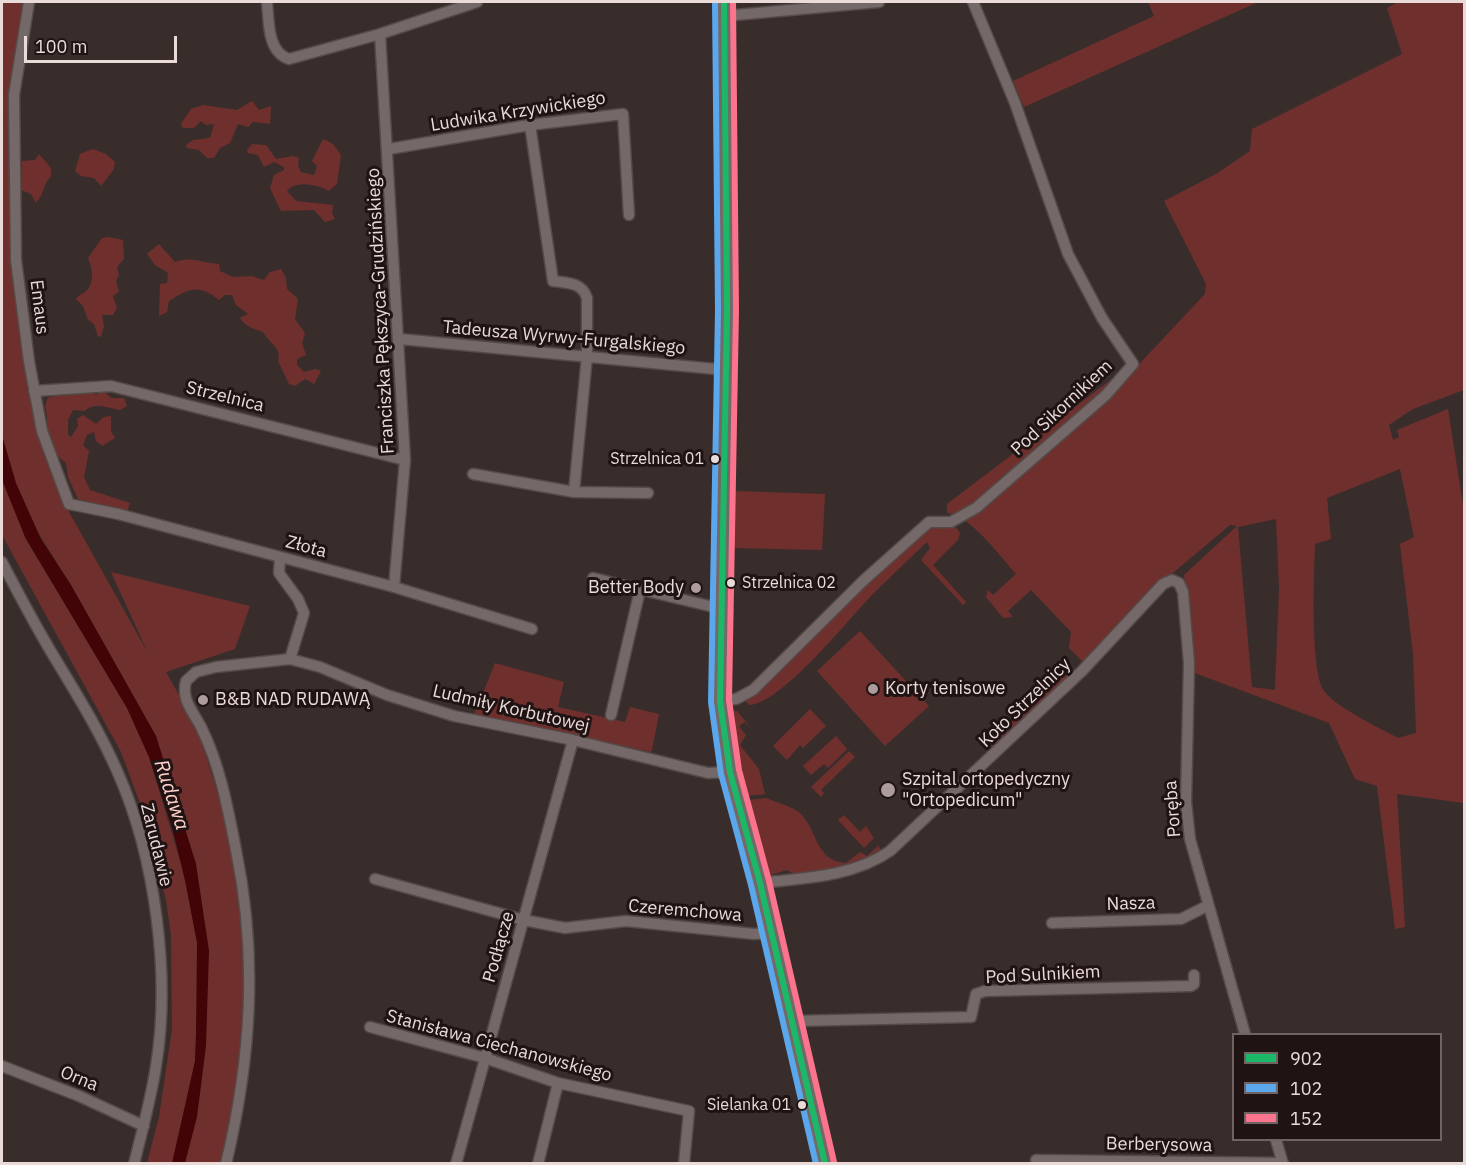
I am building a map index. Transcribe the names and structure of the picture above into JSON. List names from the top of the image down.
{
  "streets": {
    "street": [
      "Ludwika Krzywickiego",
      "Emaus",
      "Franciszka Pększyca-Grudzińskiego",
      "Tadeusza Wyrwy-Furgalskiego",
      "Strzelnica",
      "Pod Sikornikiem",
      "Złota",
      "Koło Strzelnicy",
      "Ludmiły Korbutowej",
      "Poręba",
      "Zarudawie",
      "Nasza",
      "Czeremchowa",
      "Podłącze",
      "Pod Sulnikiem",
      "Stanisława Ciechanowskiego",
      "Orna",
      "Berberysowa"
    ]
  },
  "crossings": [
    ["Ludwika Krzywickiego", "Franciszka Pększyca-Grudzińskiego"],
    ["Emaus", "Strzelnica"],
    ["Emaus", "Złota"],
    ["Franciszka Pększyca-Grudzińskiego", "Tadeusza Wyrwy-Furgalskiego"],
    ["Franciszka Pększyca-Grudzińskiego", "Strzelnica"],
    ["Franciszka Pększyca-Grudzińskiego", "Złota"],
    ["Koło Strzelnicy", "Poręba"],
    ["Ludmiły Korbutowej", "Podłącze"],
    ["Poręba", "Nasza"],
    ["Zarudawie", "Orna"],
    ["Czeremchowa", "Podłącze"],
    ["Podłącze", "Stanisława Ciechanowskiego"]
  ],
  "water": ["Rudawa"],
  "places": [
    "Strzelnica 01",
    "Strzelnica 02",
    "Better Body",
    "Korty tenisowe",
    "B&B NAD RUDAWĄ",
    "Szpital ortopedyczny \"Ortopedicum\"",
    "Sielanka 01"
  ],
  "lines": ["transit line 902", "transit line 102", "transit line 152"],
  "legend": ["902", "102", "152"],
  "scale_bar": "100 m"
}
